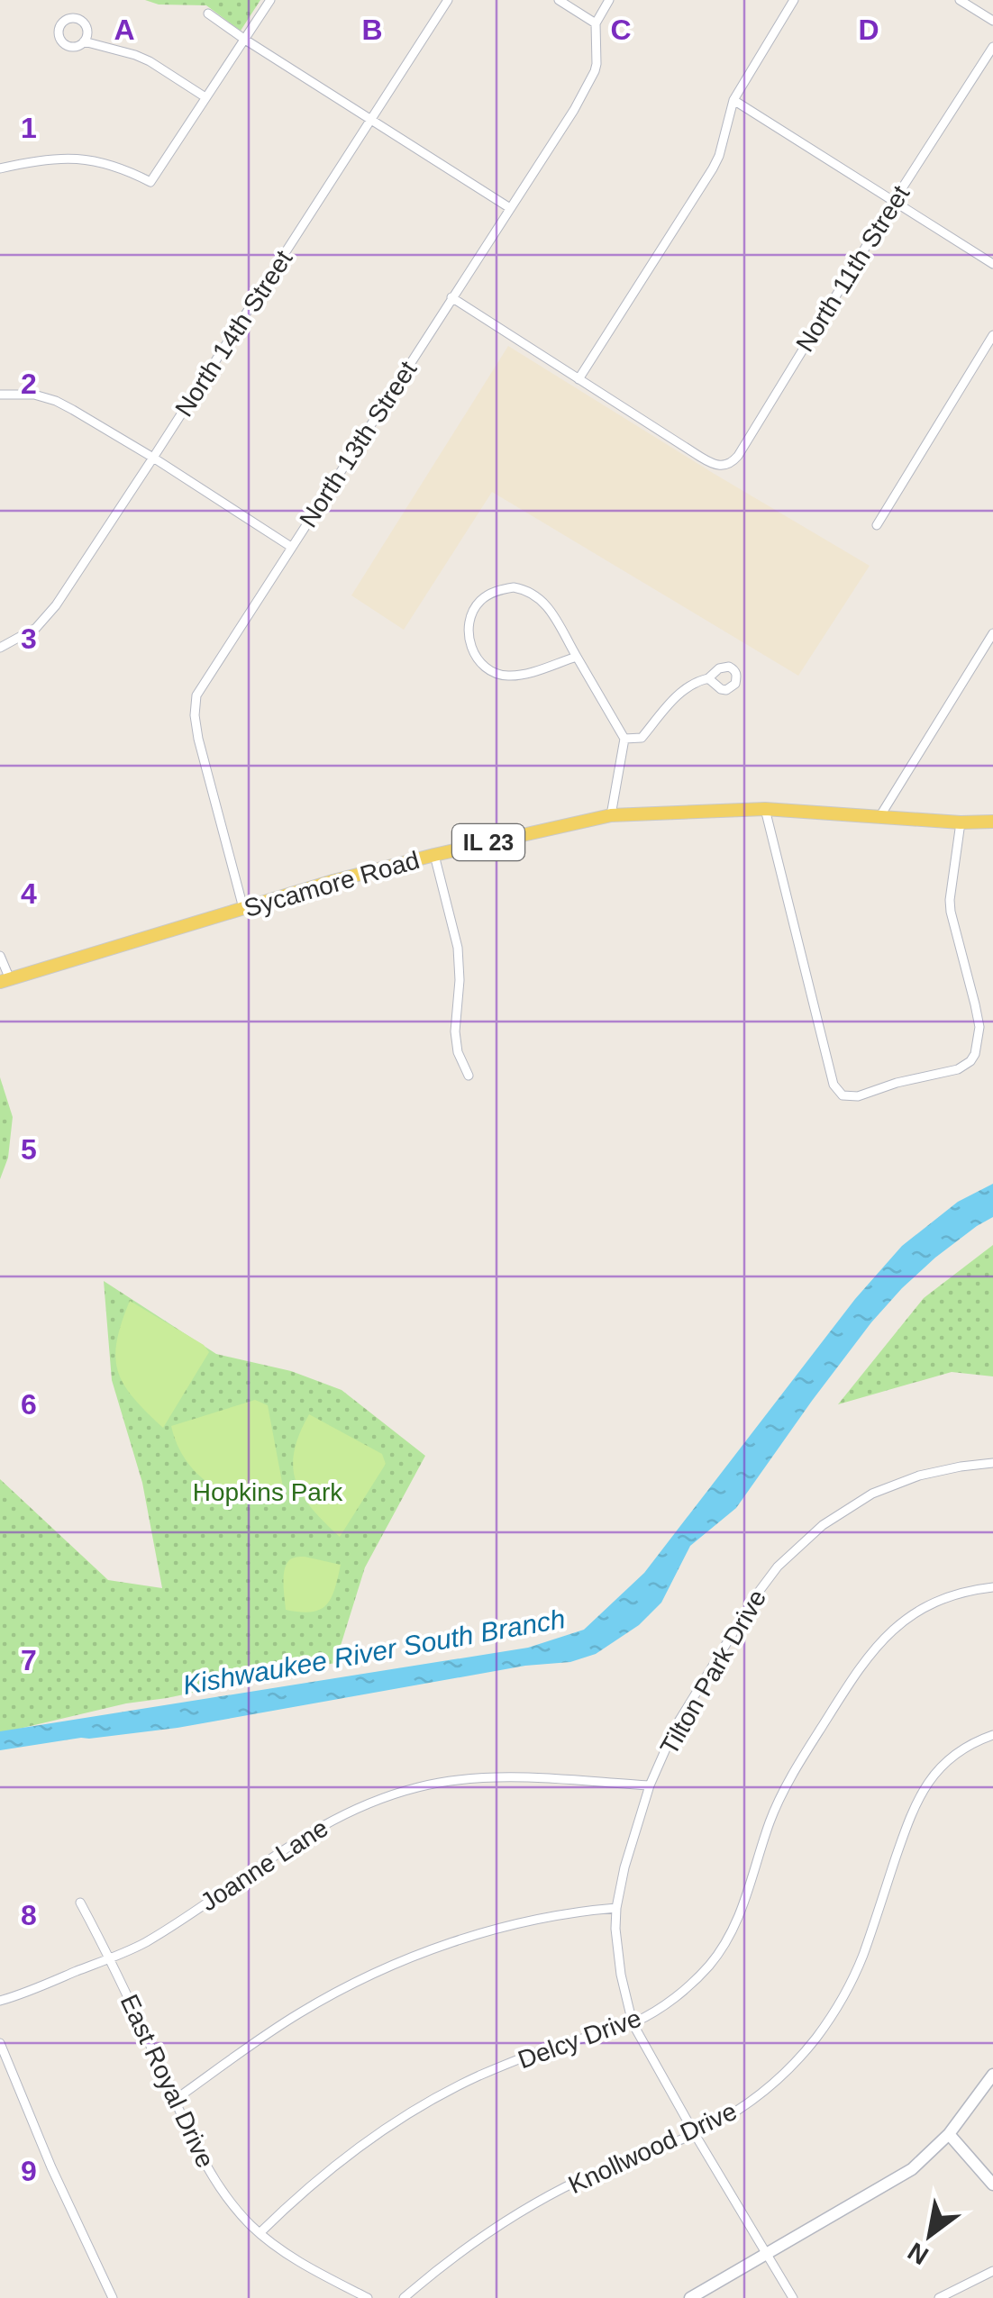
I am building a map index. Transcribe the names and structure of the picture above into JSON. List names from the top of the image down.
{
  "streets": {
    "main road": ["IL 23", "Sycamore Road"],
    "street": [
      "North 11th Street",
      "North 14th Street",
      "North 13th Street",
      "Tilton Park Drive",
      "Joanne Lane",
      "Delcy Drive",
      "East Royal Drive",
      "Knollwood Drive"
    ]
  },
  "crossings": [
    ["North 13th Street", "Sycamore Road"],
    ["Tilton Park Drive", "Joanne Lane"],
    ["Tilton Park Drive", "Delcy Drive"],
    ["Tilton Park Drive", "Knollwood Drive"],
    ["Joanne Lane", "East Royal Drive"],
    ["Delcy Drive", "East Royal Drive"]
  ],
  "water": ["Kishwaukee River South Branch"],
  "parks": ["Hopkins Park"],
  "north": "bottom left",
  "grid": {
    "columns": [
      "A",
      "B",
      "C",
      "D"
    ],
    "rows": [
      "1",
      "2",
      "3",
      "4",
      "5",
      "6",
      "7",
      "8",
      "9"
    ]
  }
}
